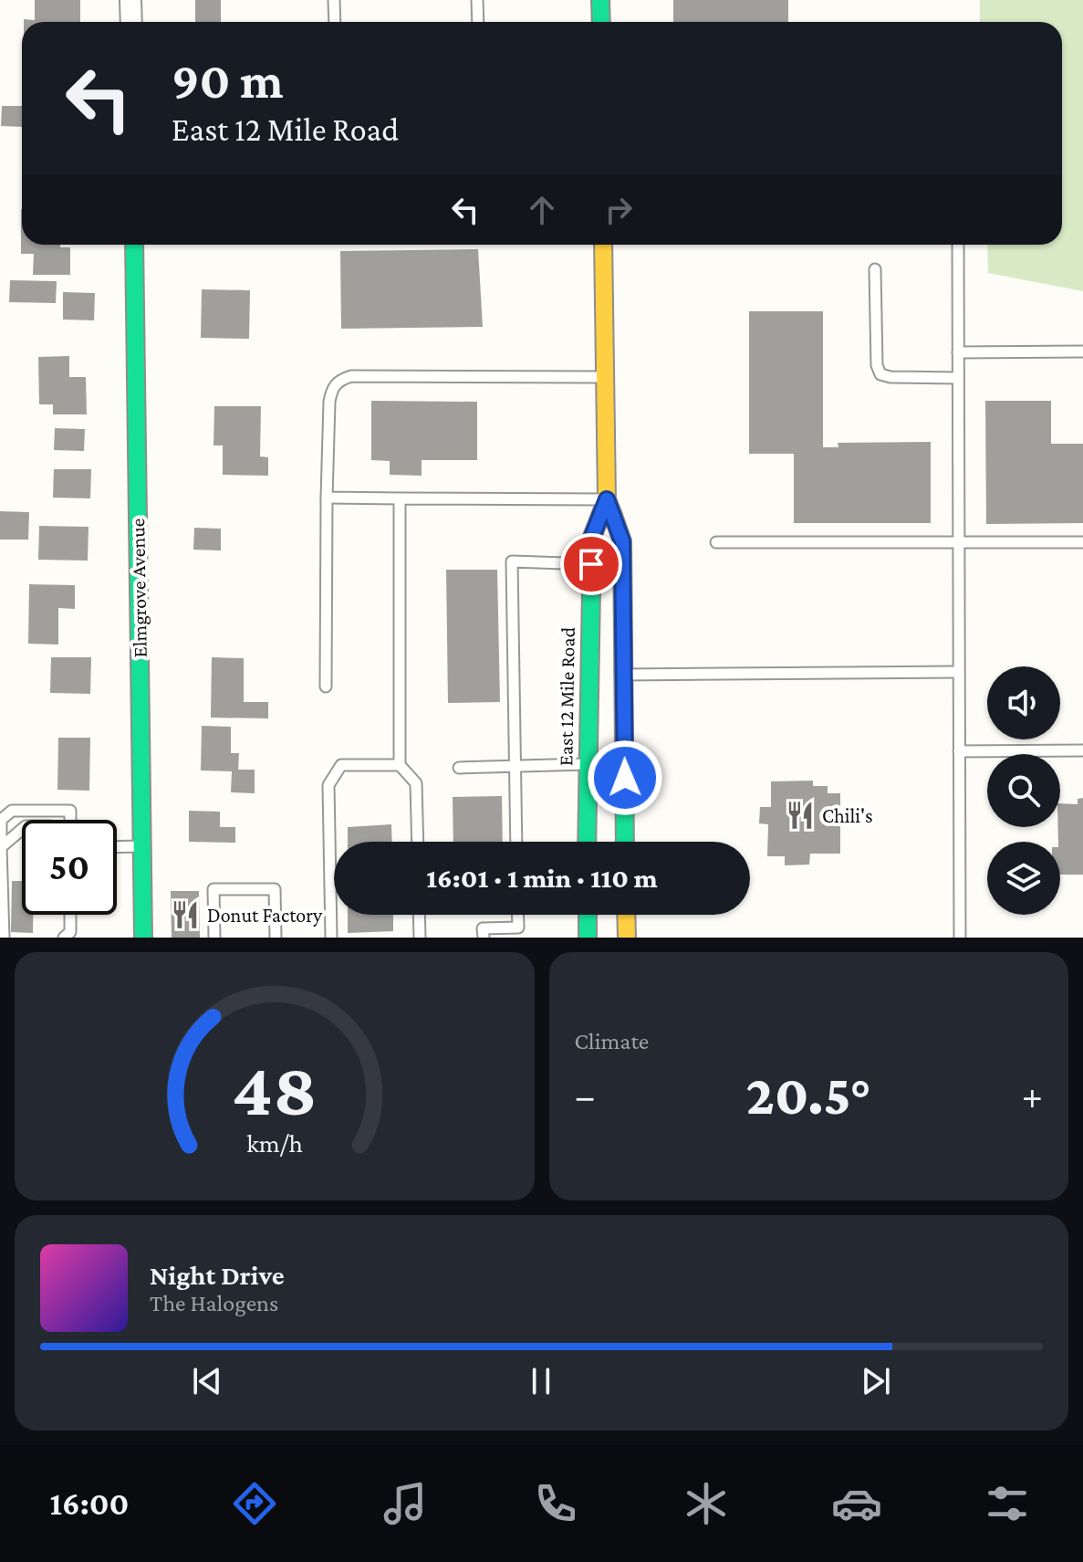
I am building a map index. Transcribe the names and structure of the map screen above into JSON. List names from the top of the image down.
{
  "streets": {
    "main road": ["Elmgrove Avenue", "East 12 Mile Road"]
  },
  "places": {
    "restaurant": ["Chili's", "Donut Factory"]
  },
  "page": {
    "turn": ["90 m", "East 12 Mile Road"],
    "limit": "50",
    "trip": "16:01 · 1 min · 110 m",
    "tile": "Climate",
    "heat": ["−", "20.5°", "+"],
    "song": ["Night Drive", "The Halogens"],
    "tabs": "16:00",
    "gauge": ["48", "km/h"]
  }
}
